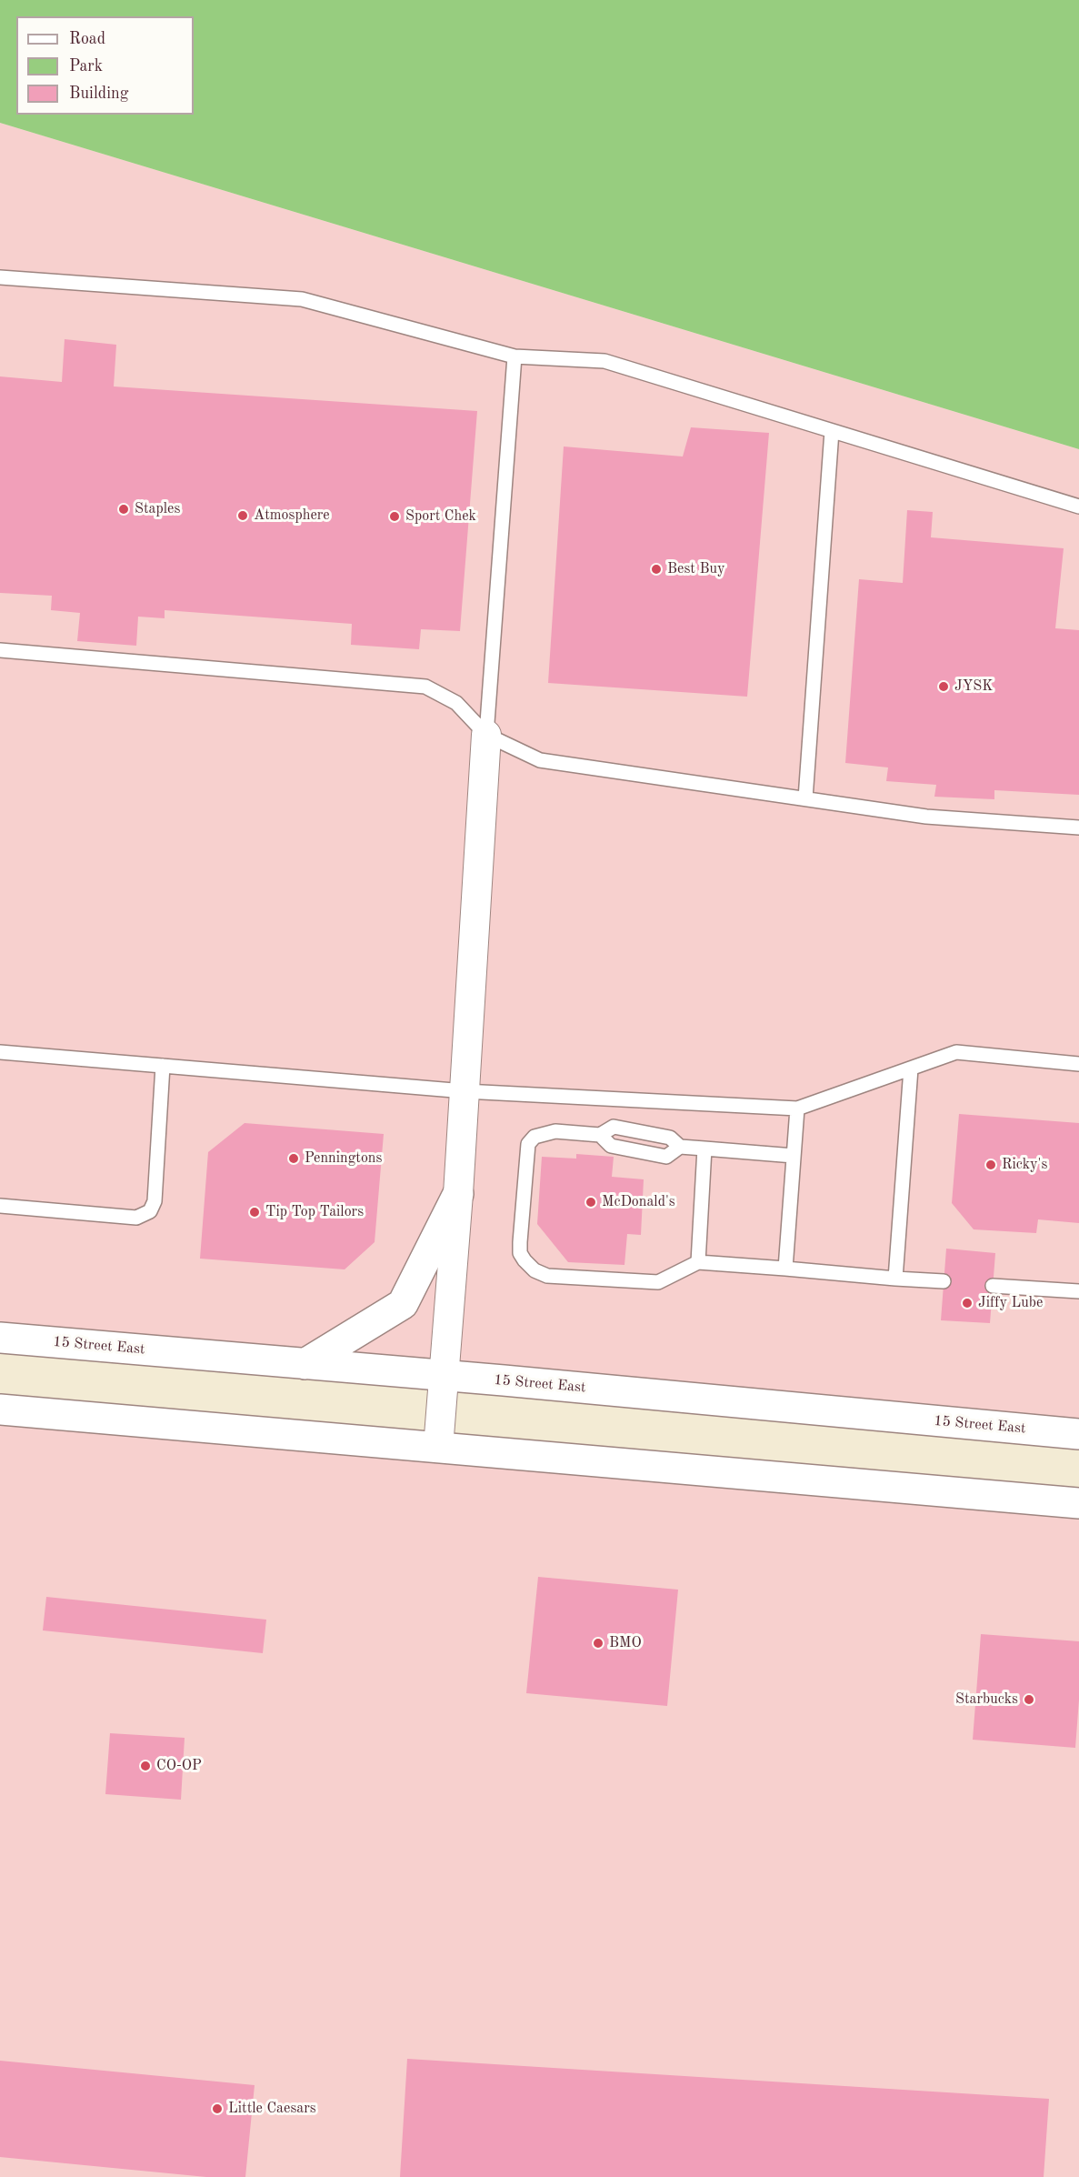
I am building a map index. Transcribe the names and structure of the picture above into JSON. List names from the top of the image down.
{
  "streets": {
    "main road": ["15 Street East"]
  },
  "places": [
    "Staples",
    "Atmosphere",
    "Sport Chek",
    "Best Buy",
    "JYSK",
    "Penningtons",
    "Ricky's",
    "McDonald's",
    "Tip Top Tailors",
    "Jiffy Lube",
    "BMO",
    "Starbucks",
    "CO-OP",
    "Little Caesars"
  ],
  "legend": ["Road", "Park", "Building"]
}
